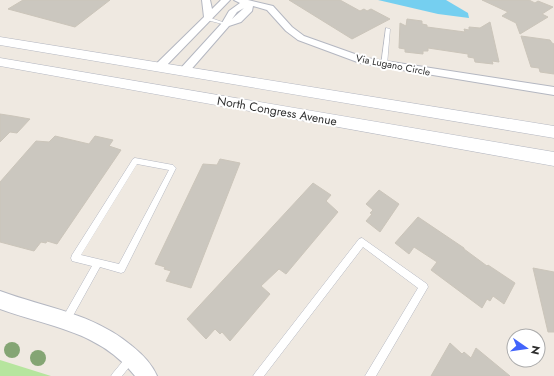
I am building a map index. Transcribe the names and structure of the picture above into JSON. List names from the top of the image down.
{
  "streets": {
    "main road": ["North Congress Avenue"],
    "street": ["Via Lugano Circle"]
  },
  "crossings": [
    ["Via Lugano Circle", "North Congress Avenue"]
  ],
  "north": "right"
}
